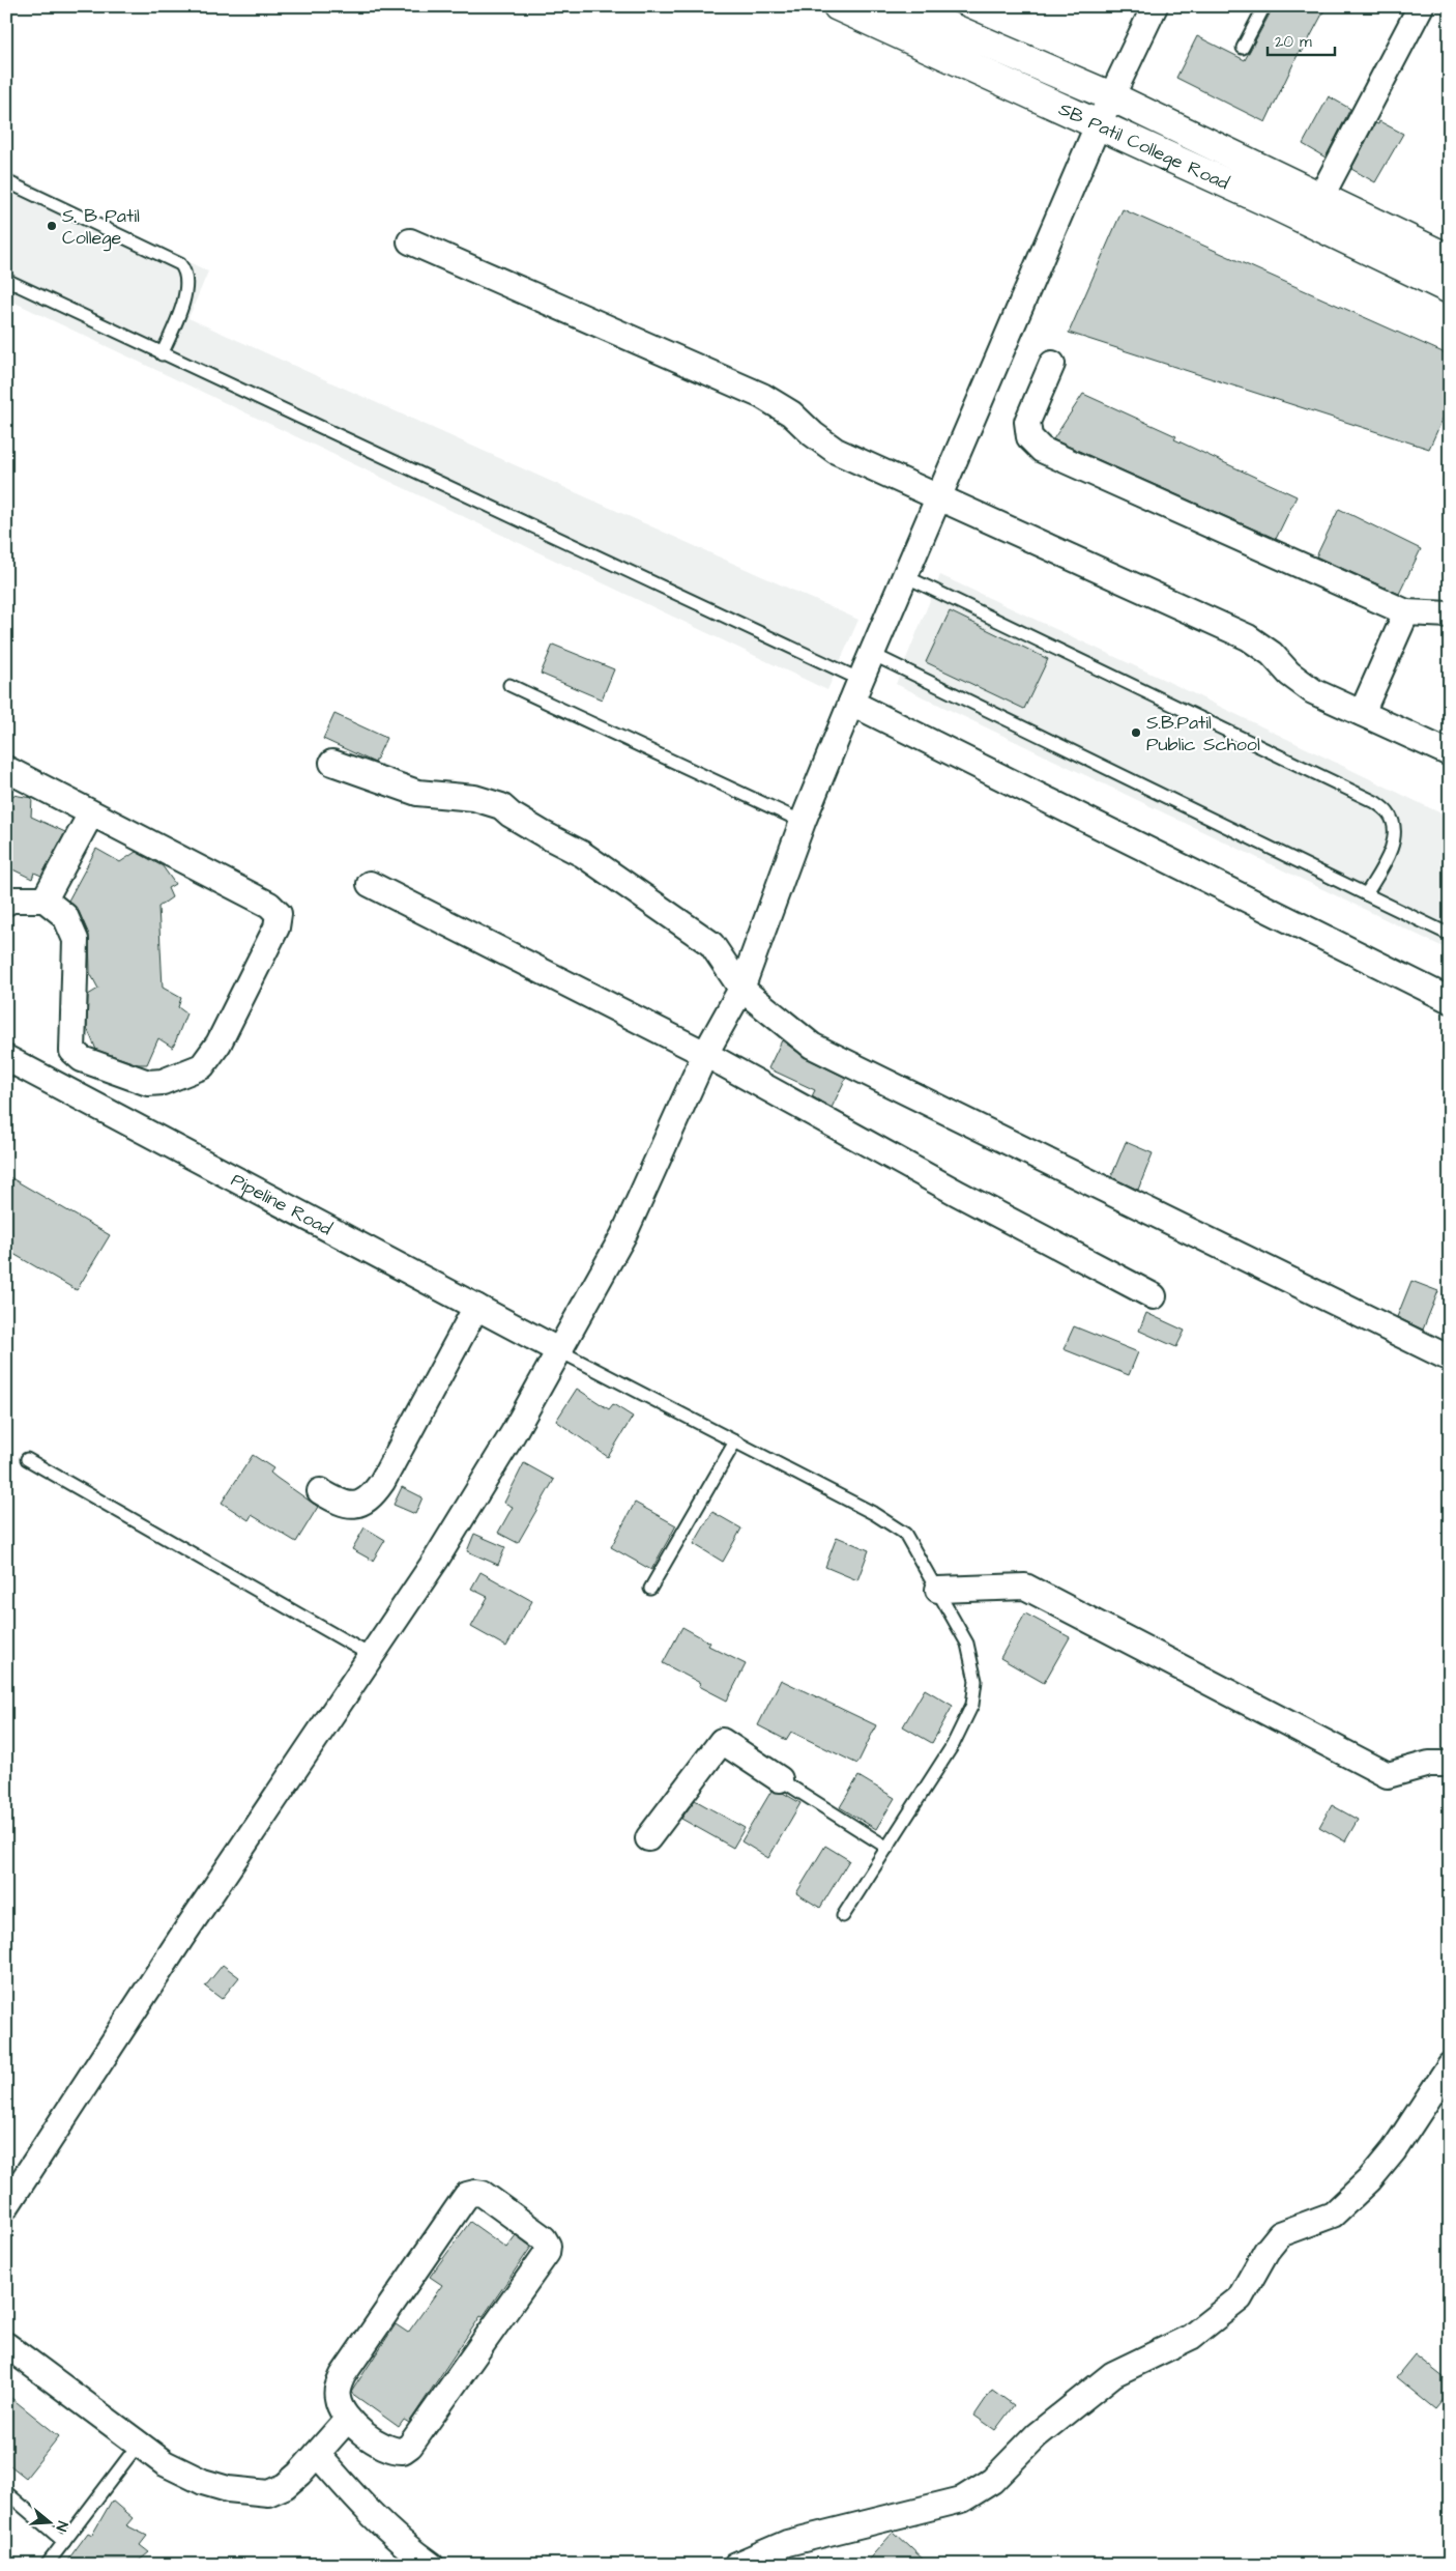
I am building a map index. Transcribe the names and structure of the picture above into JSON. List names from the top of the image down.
{
  "streets": {
    "street": ["SB Patil College Road", "Pipeline Road"]
  },
  "places": ["S. B Patil College", "S.B.Patil Public School"],
  "scale_bar": "20 m",
  "north": "right"
}
